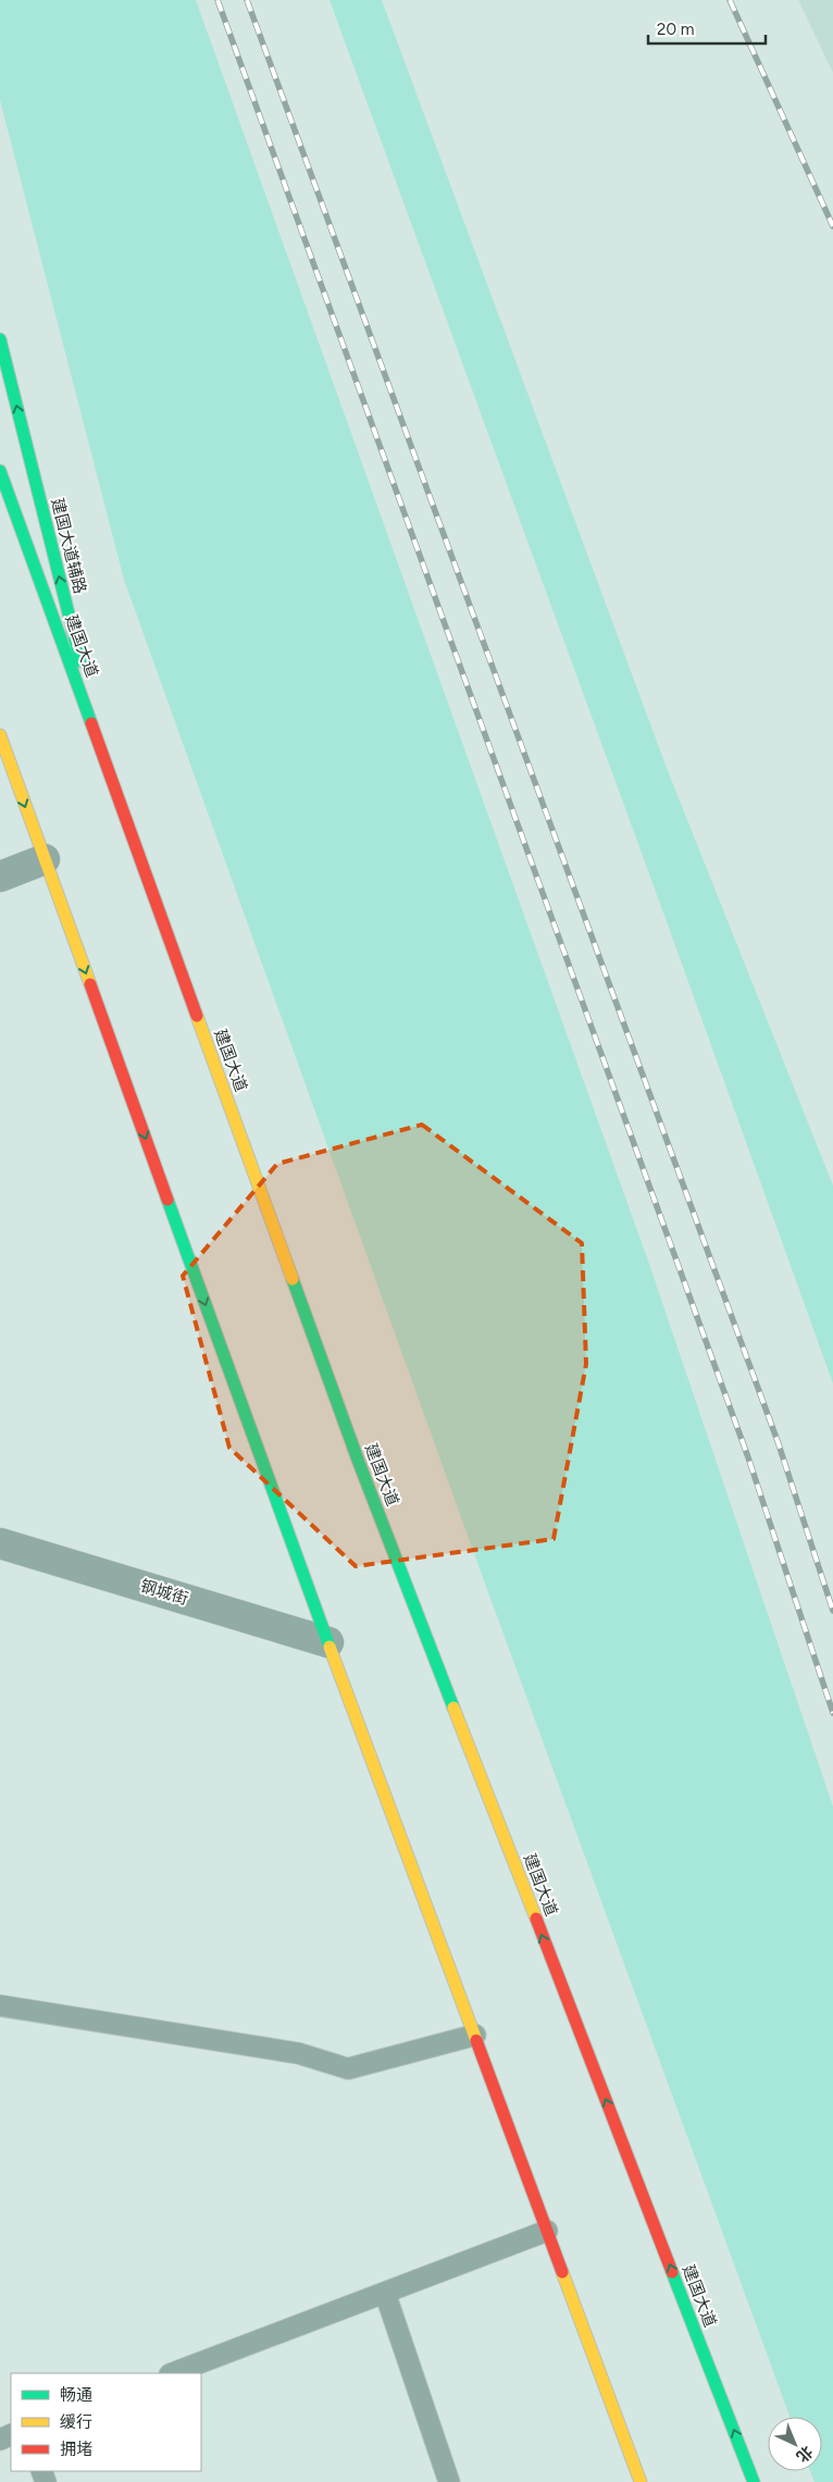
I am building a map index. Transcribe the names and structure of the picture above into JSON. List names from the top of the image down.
{
  "streets": {
    "main road": ["建国大道辅路", "建国大道"],
    "street": ["钢城街"]
  },
  "crossings": [
    ["建国大道辅路", "建国大道"]
  ],
  "one_way": ["建国大道辅路"],
  "legend": ["畅通", "缓行", "拥堵"],
  "scale_bar": "20 m",
  "north": "bottom right"
}
